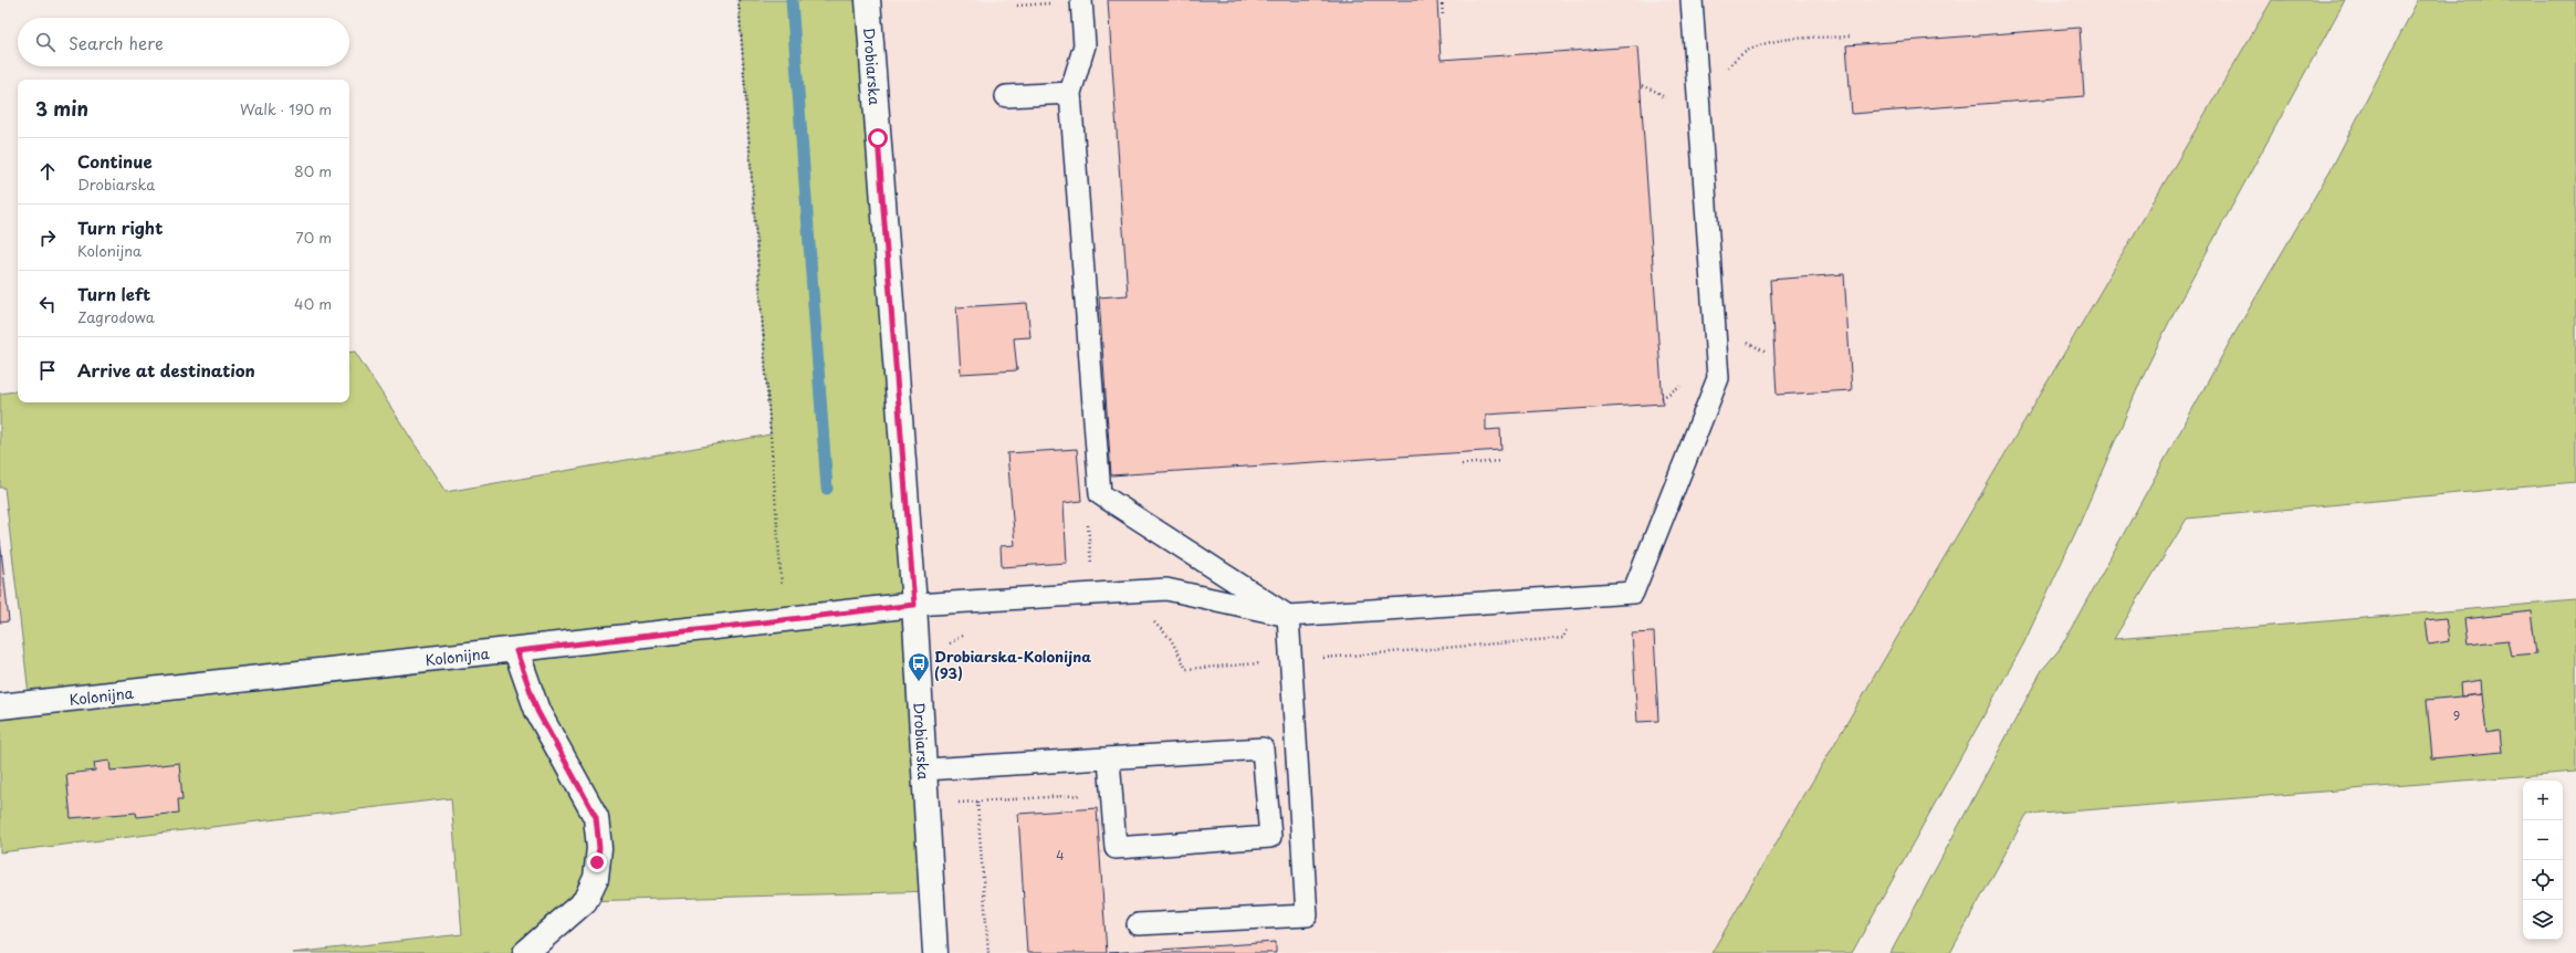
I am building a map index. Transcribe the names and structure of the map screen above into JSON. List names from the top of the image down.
{
  "streets": {
    "street": ["Drobiarska", "Kolonijna"]
  },
  "crossings": [
    ["Drobiarska", "Kolonijna"]
  ],
  "places": {
    "bus stop": ["Drobiarska-Kolonijna (93)"]
  },
  "house_numbers": ["9", "4"],
  "page": {
    "search": "Search here",
    "heading": ["3 min", "Walk · 190 m"],
    "list": [
      ["Continue", "Drobiarska", "80 m"],
      ["Turn right", "Kolonijna", "70 m"],
      ["Turn left", "Zagrodowa", "40 m"],
      "Arrive at destination"
    ],
    "map_buttons": ["+", "−"]
  }
}
